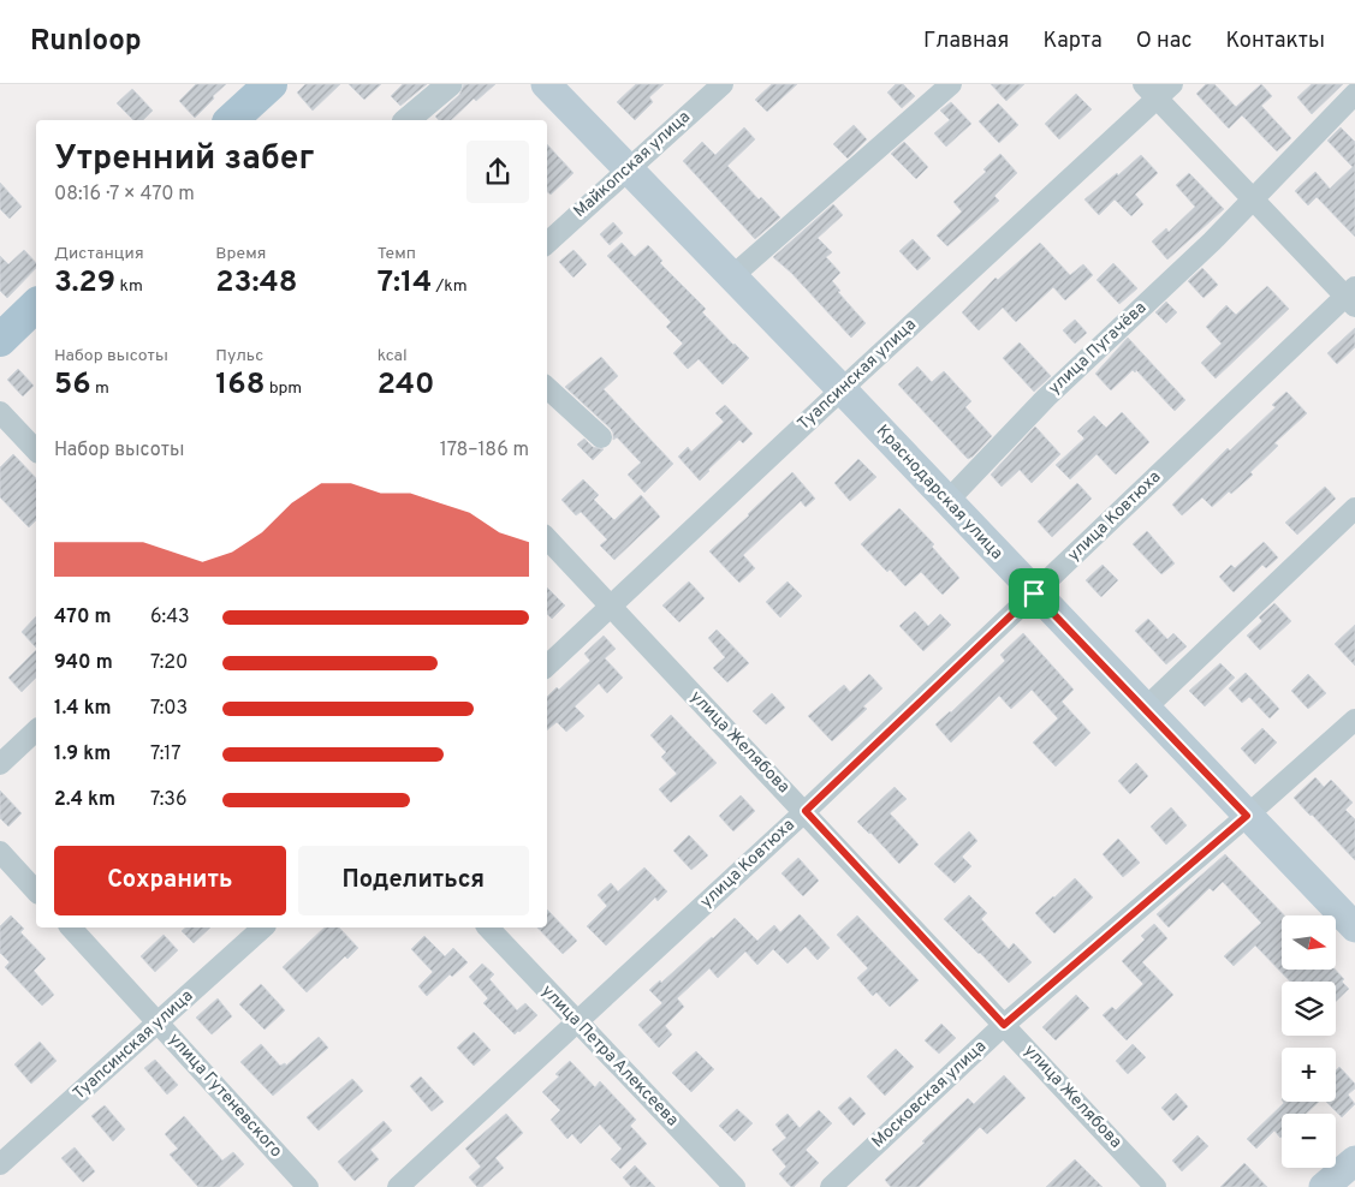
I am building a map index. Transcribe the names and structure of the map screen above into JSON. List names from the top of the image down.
{
  "streets": {
    "main road": ["Краснодарская улица"],
    "street": [
      "Майкопская улица",
      "улица Пугачёва",
      "Туапсинская улица",
      "улица Ковтюха",
      "улица Желябова",
      "улица Петра Алексеева",
      "Московская улица",
      "улица Гутеневского"
    ]
  },
  "crossings": [
    ["Майкопская улица", "Краснодарская улица"],
    ["улица Пугачёва", "Краснодарская улица"],
    ["Туапсинская улица", "Краснодарская улица"],
    ["Туапсинская улица", "улица Желябова"],
    ["Туапсинская улица", "улица Гутеневского"],
    ["Краснодарская улица", "улица Ковтюха"],
    ["Краснодарская улица", "Московская улица"],
    ["улица Ковтюха", "улица Желябова"],
    ["улица Ковтюха", "улица Петра Алексеева"],
    ["улица Желябова", "Московская улица"]
  ],
  "north": "right",
  "page": {
    "header": "Runloop",
    "nav": [
      "Главная",
      "Карта",
      "О нас",
      "Контакты"
    ],
    "heading": ["Утренний забег", "08:16 · 7 × 470 m"],
    "stats": [
      ["Дистанция", "3.29 km"],
      ["Время", "23:48"],
      ["Темп", "7:14 /km"],
      ["Набор высоты", "56 m"],
      ["Пульс", "168 bpm"],
      ["kcal", "240"]
    ],
    "chart": ["Набор высоты", "178–186 m"],
    "list": [
      {
        "name": "470 m",
        "note": "6:43"
      },
      {
        "name": "940 m",
        "note": "7:20"
      },
      {
        "name": "1.4 km",
        "note": "7:03"
      },
      {
        "name": "1.9 km",
        "note": "7:17"
      },
      {
        "name": "2.4 km",
        "note": "7:36"
      }
    ],
    "buttons": ["Сохранить", "Поделиться"],
    "map_buttons": ["+", "−"]
  }
}
